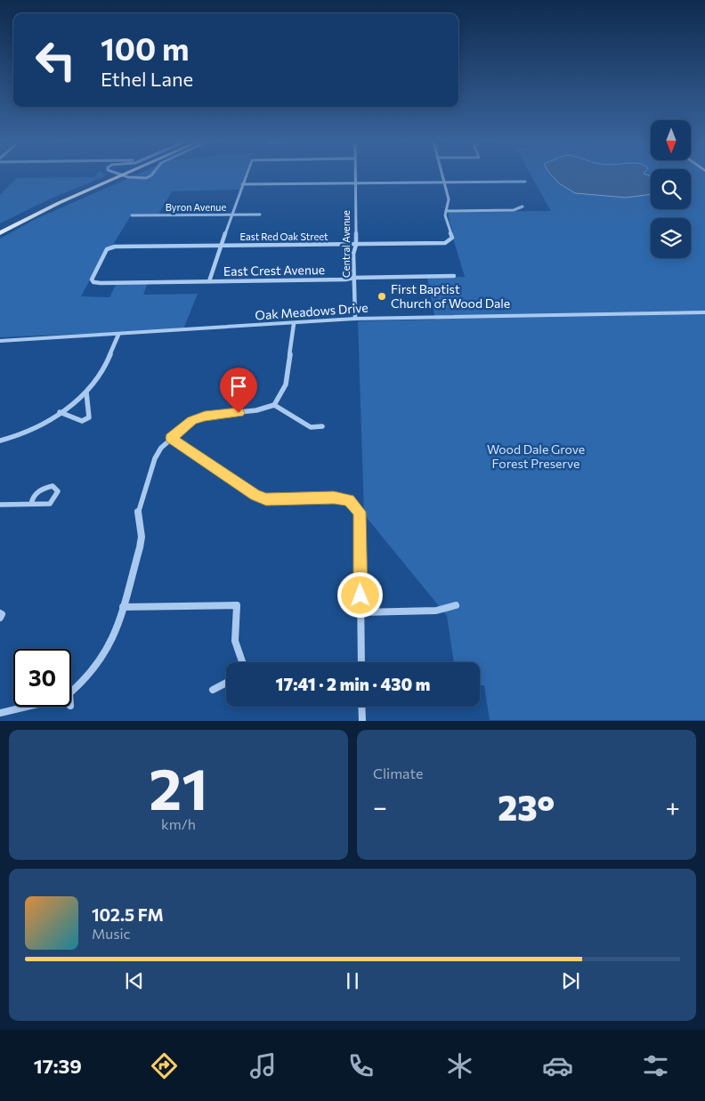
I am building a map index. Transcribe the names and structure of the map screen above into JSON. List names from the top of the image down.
{
  "streets": {
    "street": [
      "Byron Avenue",
      "East Red Oak Street",
      "Central Avenue",
      "East Crest Avenue",
      "Oak Meadows Drive"
    ]
  },
  "crossings": [
    ["East Red Oak Street", "Central Avenue"],
    ["East Red Oak Street", "East Crest Avenue"],
    ["Central Avenue", "East Crest Avenue"],
    ["Central Avenue", "Oak Meadows Drive"]
  ],
  "parks": ["Wood Dale Grove Forest Preserve"],
  "places": ["First Baptist Church of Wood Dale"],
  "north": "bottom",
  "page": {
    "turn": ["100 m", "Ethel Lane"],
    "limit": "30",
    "trip": "17:41 · 2 min · 430 m",
    "tile": [
      ["21", "km/h"],
      "Climate"
    ],
    "heat": ["−", "23°", "+"],
    "song": ["102.5 FM", "Music"],
    "tabs": "17:39"
  }
}
